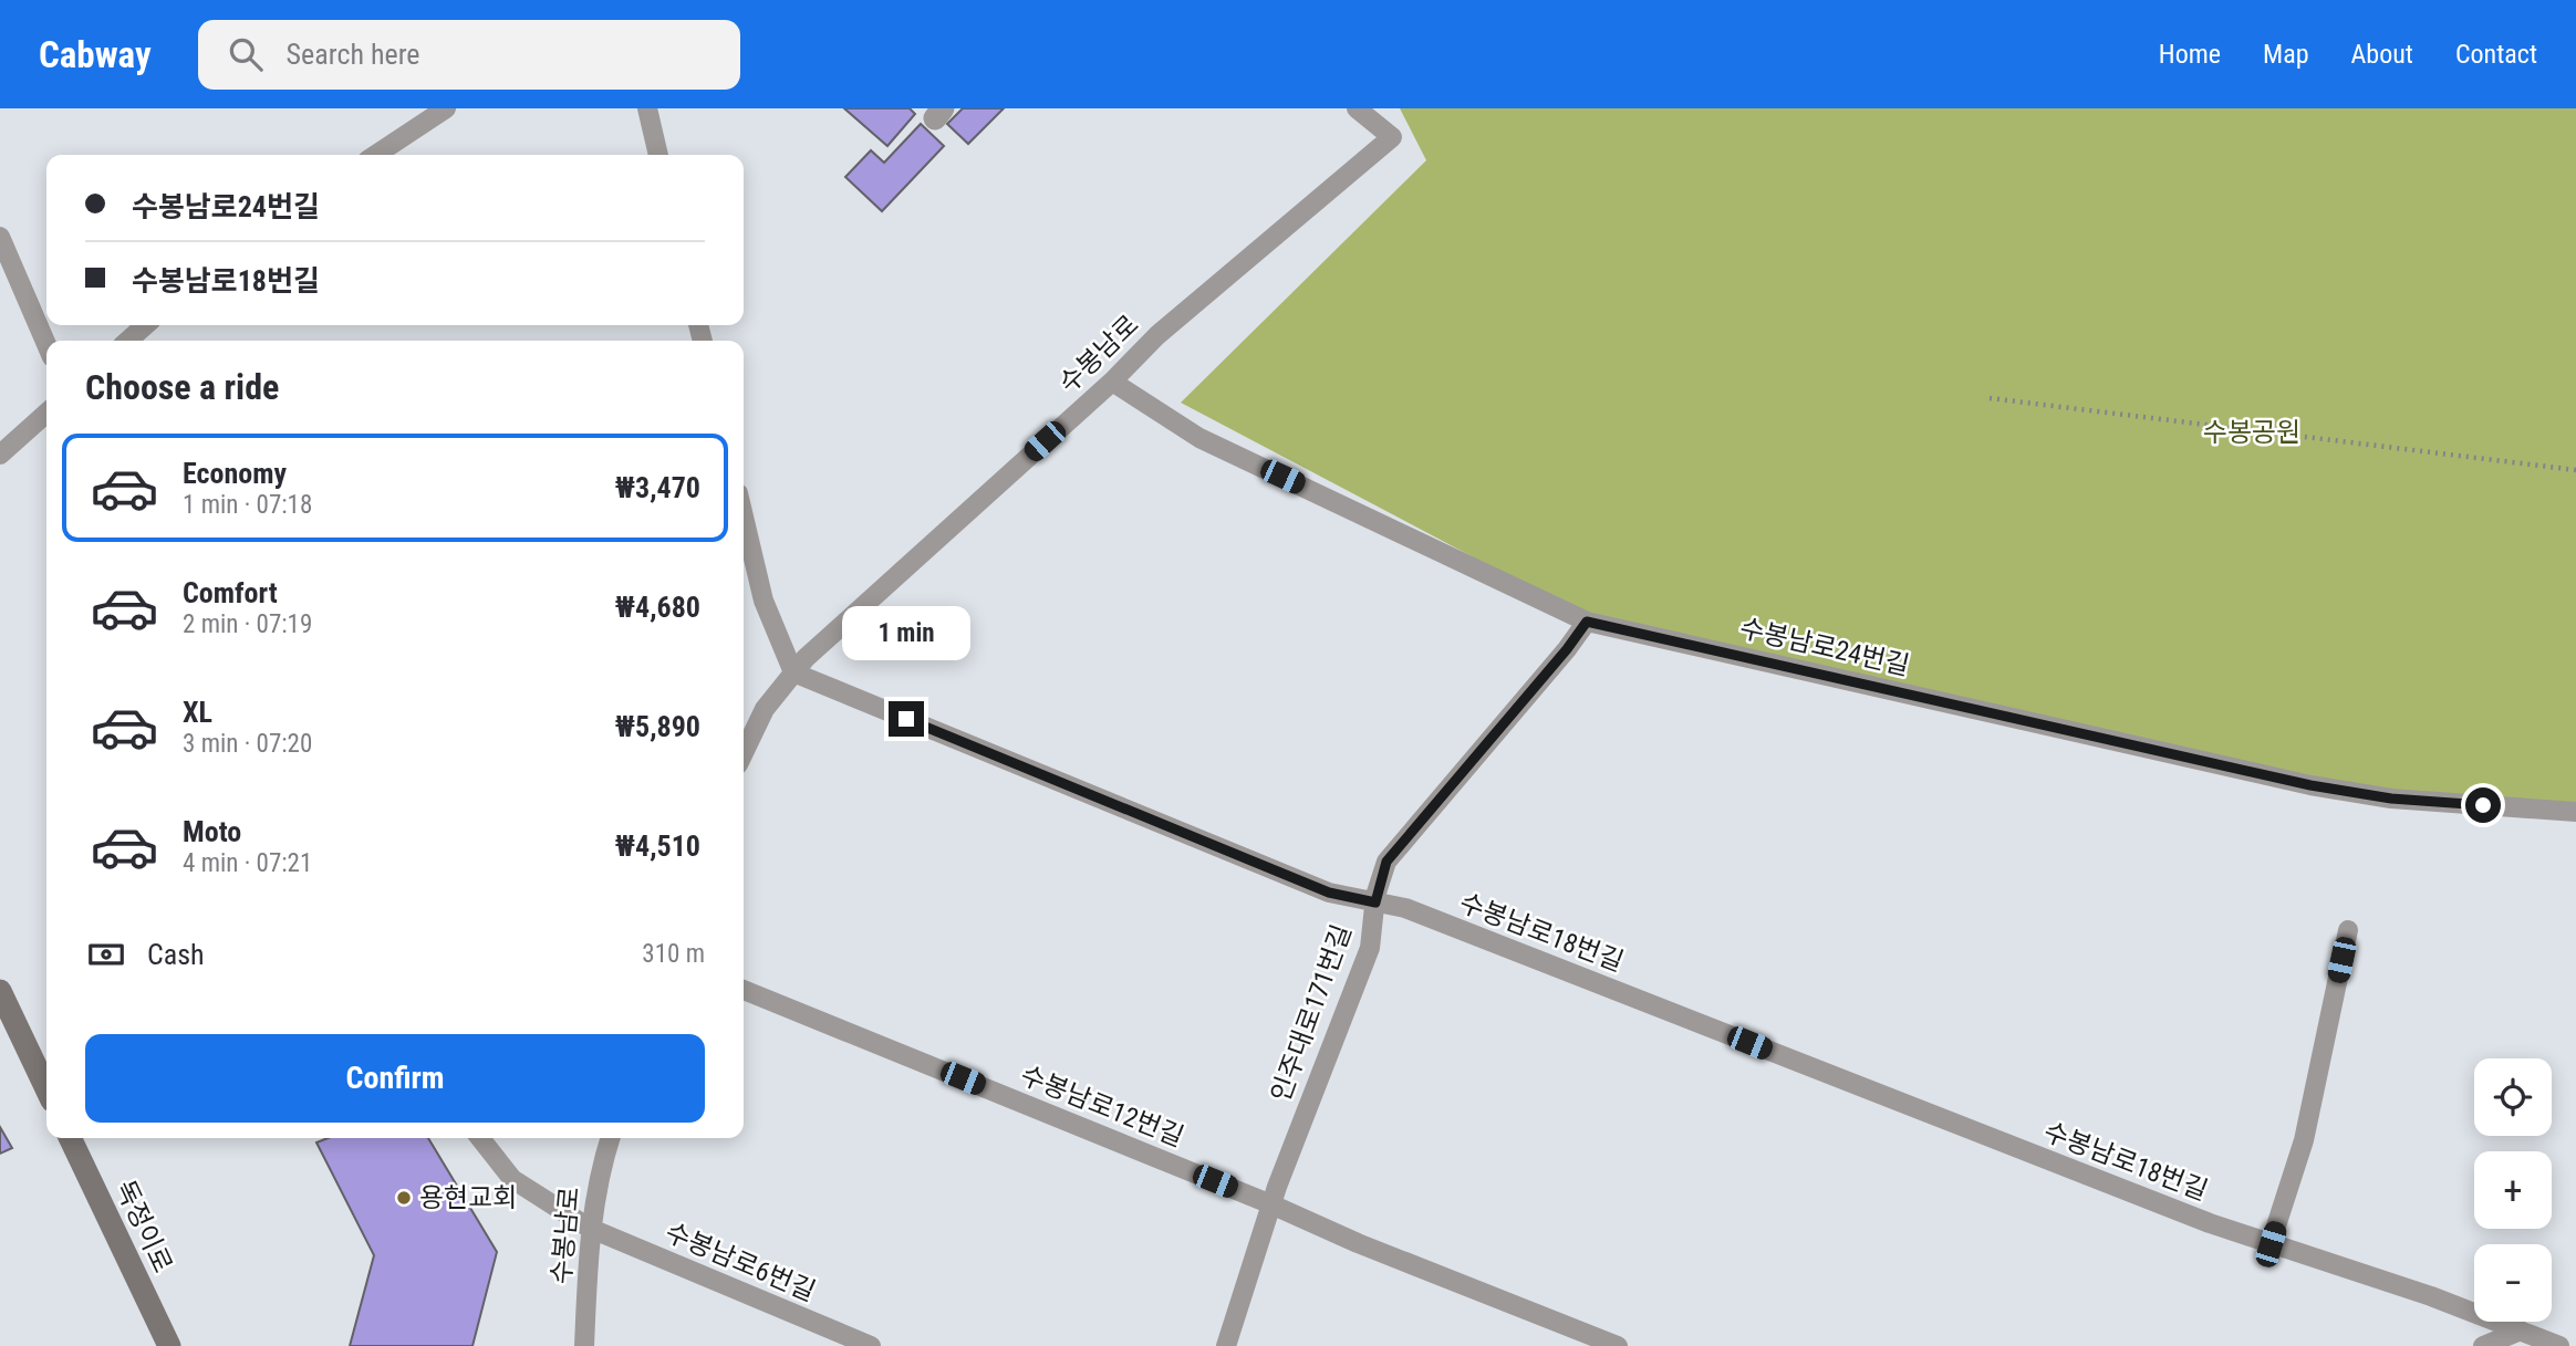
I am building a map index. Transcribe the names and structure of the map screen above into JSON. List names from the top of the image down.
{
  "streets": {
    "street": ["독정이로"],
    "lane": [
      "수봉남로",
      "수봉남로24번길",
      "수봉남로18번길",
      "인주대로171번길",
      "수봉남로12번길",
      "수봉남로6번길"
    ]
  },
  "crossings": [
    ["수봉남로", "수봉남로24번길"],
    ["수봉남로", "수봉남로18번길"],
    ["수봉남로", "수봉남로6번길"],
    ["수봉남로24번길", "인주대로171번길"],
    ["수봉남로18번길", "인주대로171번길"],
    ["인주대로171번길", "수봉남로12번길"]
  ],
  "parks": ["수봉공원"],
  "places": ["용현교회"],
  "page": {
    "header": "Cabway",
    "search": "Search here",
    "nav": [
      "Home",
      "Map",
      "About",
      "Contact"
    ],
    "banner": ["수봉남로24번길", "수봉남로18번길"],
    "heading": "Choose a ride",
    "list": [
      {
        "name": "Economy",
        "note": "1 min · 07:18",
        "value": "₩3,470"
      },
      {
        "name": "Comfort",
        "note": "2 min · 07:19",
        "value": "₩4,680"
      },
      {
        "name": "XL",
        "note": "3 min · 07:20",
        "value": "₩5,890"
      },
      {
        "name": "Moto",
        "note": "4 min · 07:21",
        "value": "₩4,510"
      }
    ],
    "bubble": "1 min",
    "pay": ["Cash", "310 m"],
    "buttons": "Confirm",
    "map_buttons": ["+", "−"]
  }
}
